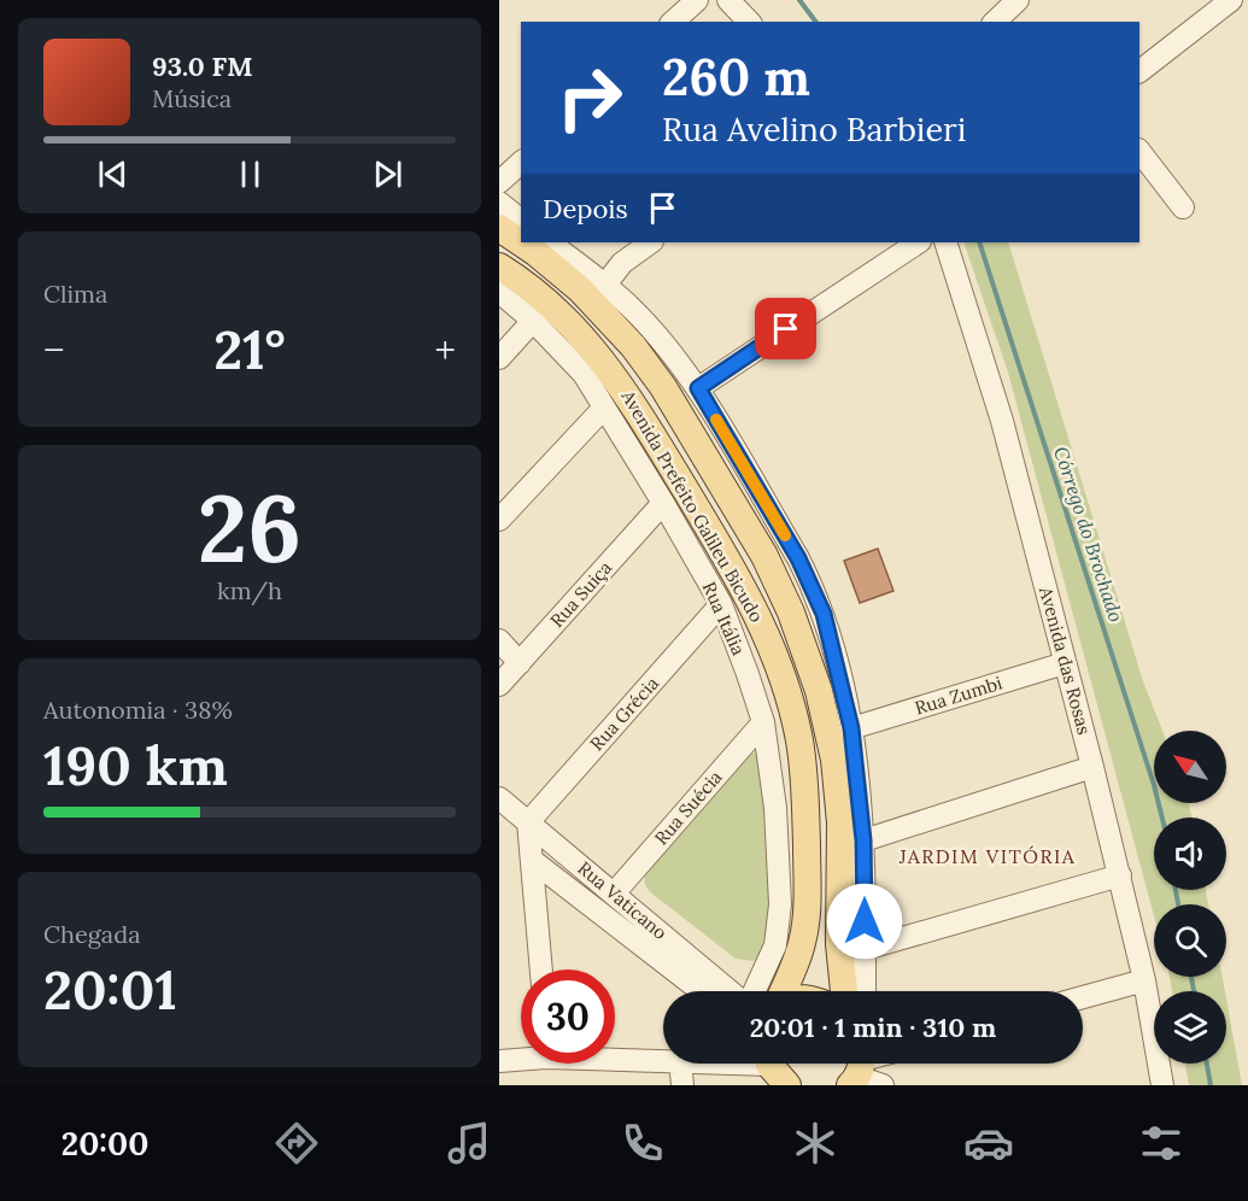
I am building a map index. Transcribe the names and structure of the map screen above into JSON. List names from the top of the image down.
{
  "streets": {
    "main road": ["Avenida Prefeito Galileu Bicudo"],
    "street": [
      "Rua Suiça",
      "Rua Itália",
      "Avenida das Rosas",
      "Rua Zumbi",
      "Rua Grécia",
      "Rua Suécia",
      "Rua Vaticano"
    ]
  },
  "crossings": [
    ["Rua Suiça", "Rua Itália"],
    ["Rua Itália", "Rua Grécia"],
    ["Rua Itália", "Rua Suécia"],
    ["Avenida das Rosas", "Rua Zumbi"],
    ["Rua Grécia", "Rua Vaticano"],
    ["Rua Suécia", "Rua Vaticano"]
  ],
  "districts": ["JARDIM VITÓRIA"],
  "water": ["Córrego do Brochado"],
  "north": "top left",
  "page": {
    "turn": ["260 m", "Rua Avelino Barbieri"],
    "song": ["93.0 FM", "Música"],
    "then": "Depois",
    "tile": [
      "Clima",
      ["26", "km/h"],
      ["Autonomia · 38%", "190 km"],
      ["Chegada", "20:01"]
    ],
    "heat": ["−", "21°", "+"],
    "limit": "30",
    "trip": "20:01 · 1 min · 310 m",
    "tabs": "20:00"
  }
}
